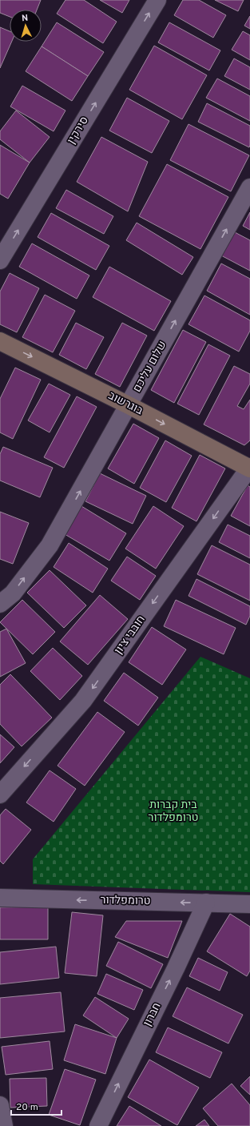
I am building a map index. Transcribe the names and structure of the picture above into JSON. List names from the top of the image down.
{
  "streets": {
    "street": [
      "סירקין",
      "שלום עליכם",
      "בוגרשוב",
      "חובבי ציון",
      "טרומפלדור",
      "חברון"
    ]
  },
  "crossings": [
    ["שלום עליכם", "בוגרשוב"],
    ["בוגרשוב", "חובבי ציון"],
    ["טרומפלדור", "חברון"]
  ],
  "one_way": [
    "סירקין",
    "שלום עליכם",
    "בוגרשוב",
    "חובבי ציון",
    "טרומפלדור",
    "חברון"
  ],
  "parks": ["בית קברות טרומפלדור"],
  "scale_bar": "20 m",
  "north": "top"
}
